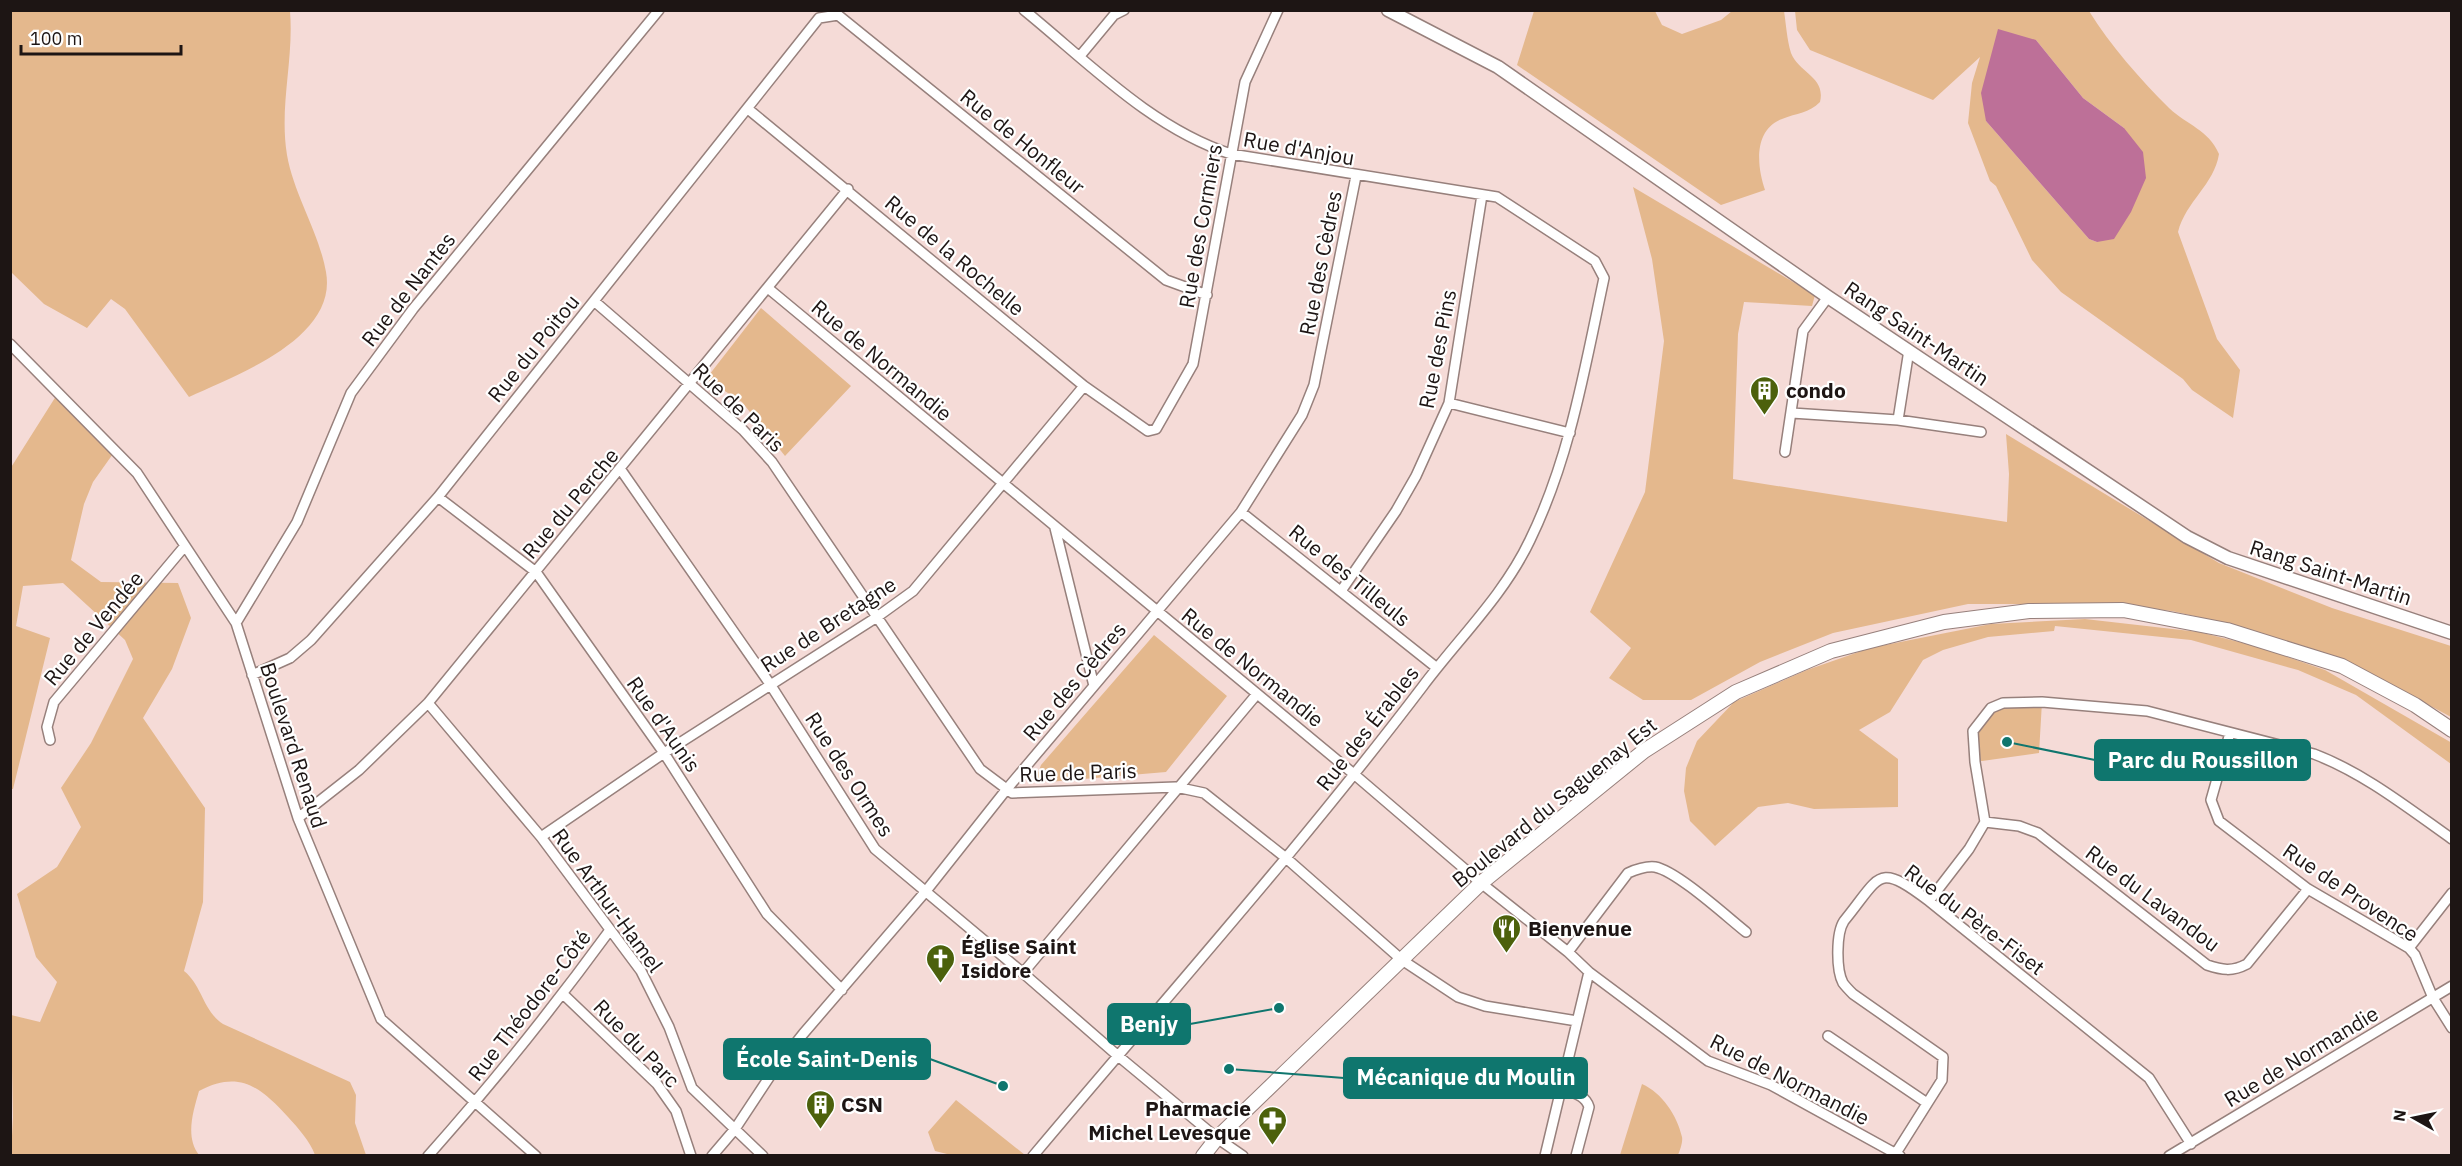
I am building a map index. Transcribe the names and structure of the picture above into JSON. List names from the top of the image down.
{
  "streets": {
    "main road": ["Boulevard du Saguenay Est"],
    "street": [
      "Rue de Honfleur",
      "Rue d'Anjou",
      "Rue des Cormiers",
      "Rue de la Rochelle",
      "Rue des Cèdres",
      "Rue de Nantes",
      "Rang Saint-Martin",
      "Rue du Poitou",
      "Rue des Pins",
      "Rue de Normandie",
      "Rue de Paris",
      "Rue du Perche",
      "Rue des Tilleuls",
      "Rue de Bretagne",
      "Rue de Vendée",
      "Rue d'Aunis",
      "Rue des Érables",
      "Boulevard Renaud",
      "Rue des Ormes",
      "Rue de Provence",
      "Rue du Lavandou",
      "Rue Arthur-Hamel",
      "Rue du Père-Fiset",
      "Rue Théodore-Côté",
      "Rue du Parc"
    ]
  },
  "crossings": [
    ["Rue de Honfleur", "Rue des Cormiers"],
    ["Rue de Honfleur", "Rue du Poitou"],
    ["Rue d'Anjou", "Rue des Cormiers"],
    ["Rue d'Anjou", "Rue des Cèdres"],
    ["Rue d'Anjou", "Rue des Pins"],
    ["Rue d'Anjou", "Rue des Érables"],
    ["Rue des Cormiers", "Rue de la Rochelle"],
    ["Rue de la Rochelle", "Rue du Poitou"],
    ["Rue de la Rochelle", "Rue du Perche"],
    ["Rue de la Rochelle", "Rue de Bretagne"],
    ["Rue des Cèdres", "Rue de Normandie"],
    ["Rue des Cèdres", "Rue de Paris"],
    ["Rue des Cèdres", "Rue des Tilleuls"],
    ["Rue des Cèdres", "Rue d'Aunis"],
    ["Rue des Cèdres", "Rue des Ormes"],
    ["Rue des Cèdres", "Rue Arthur-Hamel"],
    ["Rue de Nantes", "Boulevard Renaud"],
    ["Rue du Poitou", "Rue de Paris"],
    ["Rue du Poitou", "Rue d'Aunis"],
    ["Rue du Poitou", "Boulevard Renaud"],
    ["Rue des Pins", "Rue des Tilleuls"],
    ["Rue de Normandie", "Rue du Perche"],
    ["Rue de Normandie", "Rue de Bretagne"],
    ["Rue de Normandie", "Rue des Érables"],
    ["Rue de Normandie", "Boulevard du Saguenay Est"],
    ["Rue de Normandie", "Rue de Provence"],
    ["Rue de Normandie", "Rue du Père-Fiset"],
    ["Rue de Paris", "Rue du Perche"],
    ["Rue de Paris", "Rue de Bretagne"],
    ["Rue de Paris", "Rue des Érables"],
    ["Rue de Paris", "Boulevard du Saguenay Est"],
    ["Rue du Perche", "Rue d'Aunis"],
    ["Rue du Perche", "Boulevard Renaud"],
    ["Rue du Perche", "Rue des Ormes"],
    ["Rue du Perche", "Rue Arthur-Hamel"],
    ["Rue des Tilleuls", "Rue des Érables"],
    ["Rue de Bretagne", "Rue d'Aunis"],
    ["Rue de Bretagne", "Rue des Ormes"],
    ["Rue de Bretagne", "Rue Arthur-Hamel"],
    ["Rue de Vendée", "Boulevard Renaud"],
    ["Rue des Érables", "Rue des Ormes"],
    ["Boulevard Renaud", "Rue Théodore-Côté"],
    ["Rue des Ormes", "Boulevard du Saguenay Est"],
    ["Rue de Provence", "Rue du Lavandou"],
    ["Rue Arthur-Hamel", "Rue Théodore-Côté"],
    ["Rue Théodore-Côté", "Rue du Parc"]
  ],
  "places": {
    "building": ["condo", "CSN"],
    "other": [
      "Parc du Roussillon",
      "Benjy",
      "Mécanique du Moulin",
      "École Saint-Denis"
    ],
    "restaurant": ["Bienvenue"],
    "church": ["Église Saint Isidore"],
    "pharmacy": ["Pharmacie Michel Levesque"]
  },
  "scale_bar": "100 m",
  "north": "left"
}
